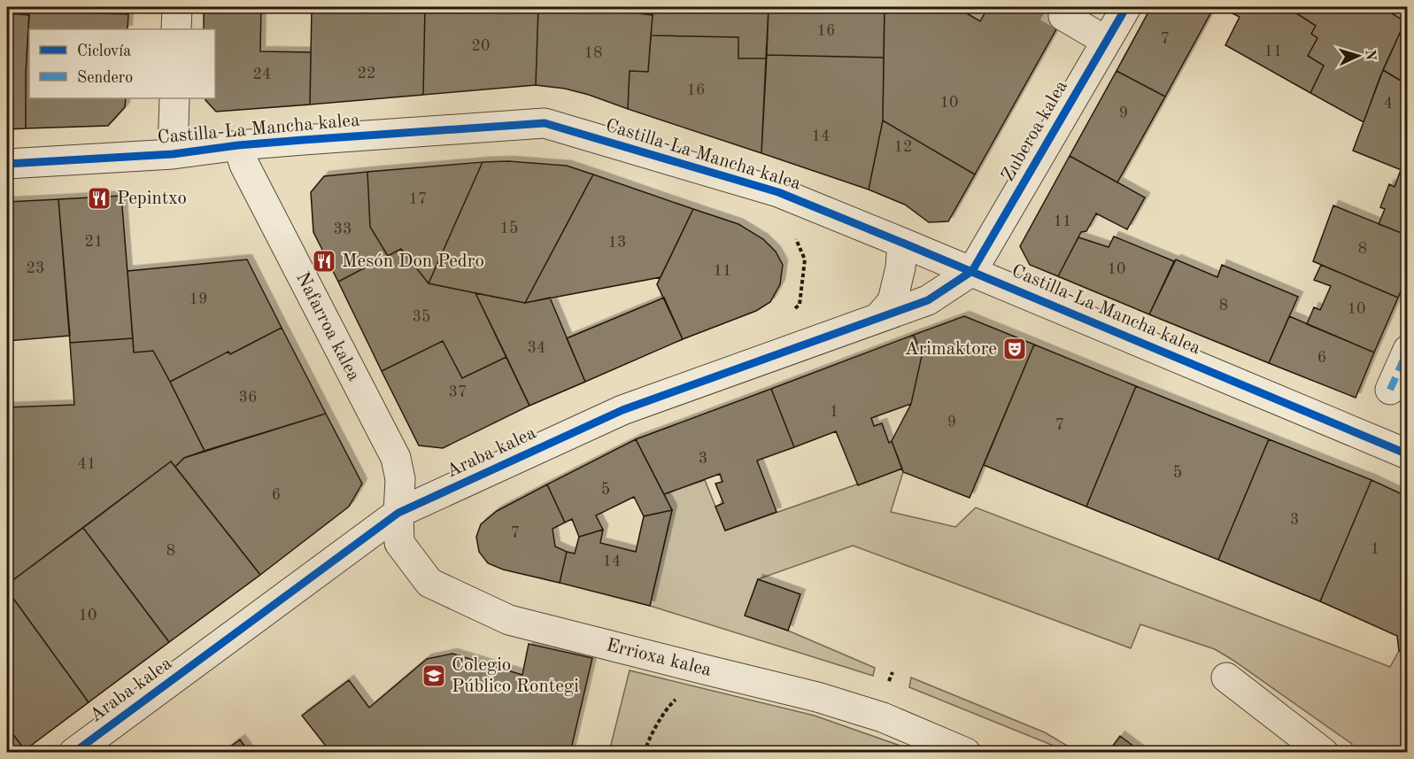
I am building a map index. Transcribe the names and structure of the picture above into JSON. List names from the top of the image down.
{
  "streets": {
    "street": [
      "Castilla-La Mancha kalea",
      "Zuberoa kalea",
      "Nafarroa kalea",
      "Araba kalea",
      "Errioxa kalea"
    ]
  },
  "crossings": [
    ["Castilla-La Mancha kalea", "Zuberoa kalea"],
    ["Castilla-La Mancha kalea", "Nafarroa kalea"],
    ["Castilla-La Mancha kalea", "Araba kalea"],
    ["Zuberoa kalea", "Araba kalea"],
    ["Nafarroa kalea", "Araba kalea"],
    ["Nafarroa kalea", "Errioxa kalea"],
    ["Araba kalea", "Errioxa kalea"]
  ],
  "places": {
    "restaurant": ["Pepintxo", "Mesón Don Pedro"],
    "theatre": ["Arimaktore"],
    "school or university": ["Colegio Público Rontegi"]
  },
  "house_numbers": [
    "16",
    "7",
    "20",
    "11",
    "18",
    "22",
    "24",
    "16",
    "10",
    "4",
    "9",
    "14",
    "12",
    "17",
    "11",
    "15",
    "33",
    "21",
    "13",
    "8",
    "23",
    "10",
    "11",
    "19",
    "8",
    "10",
    "35",
    "34",
    "6",
    "37",
    "36",
    "1",
    "9",
    "7",
    "3",
    "41",
    "5",
    "5",
    "6",
    "3",
    "7",
    "1",
    "8",
    "14",
    "10"
  ],
  "legend": ["Ciclovía", "Sendero"],
  "north": "right"
}
